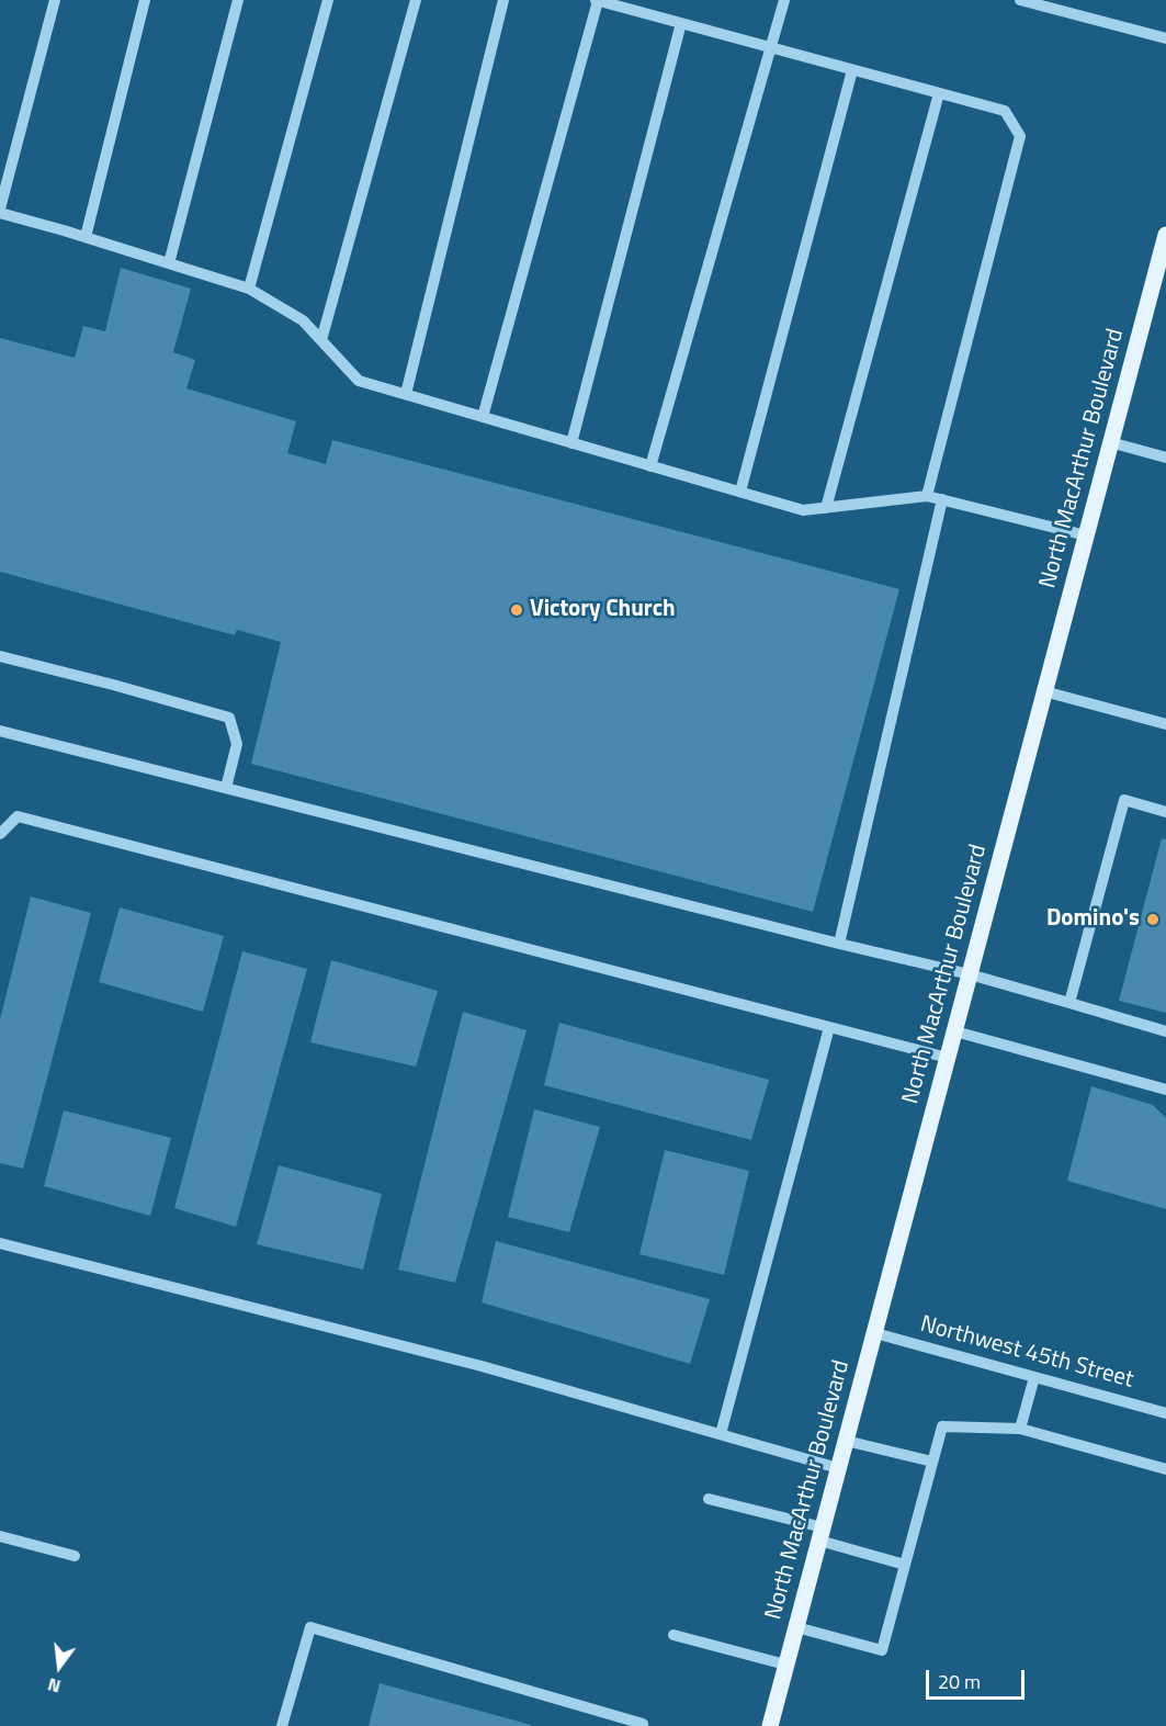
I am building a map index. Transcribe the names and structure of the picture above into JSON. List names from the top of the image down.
{
  "streets": {
    "main road": ["North MacArthur Boulevard"],
    "street": ["Northwest 45th Street"]
  },
  "crossings": [
    ["North MacArthur Boulevard", "Northwest 45th Street"]
  ],
  "places": ["Victory Church", "Domino's"],
  "scale_bar": "20 m",
  "north": "bottom"
}
